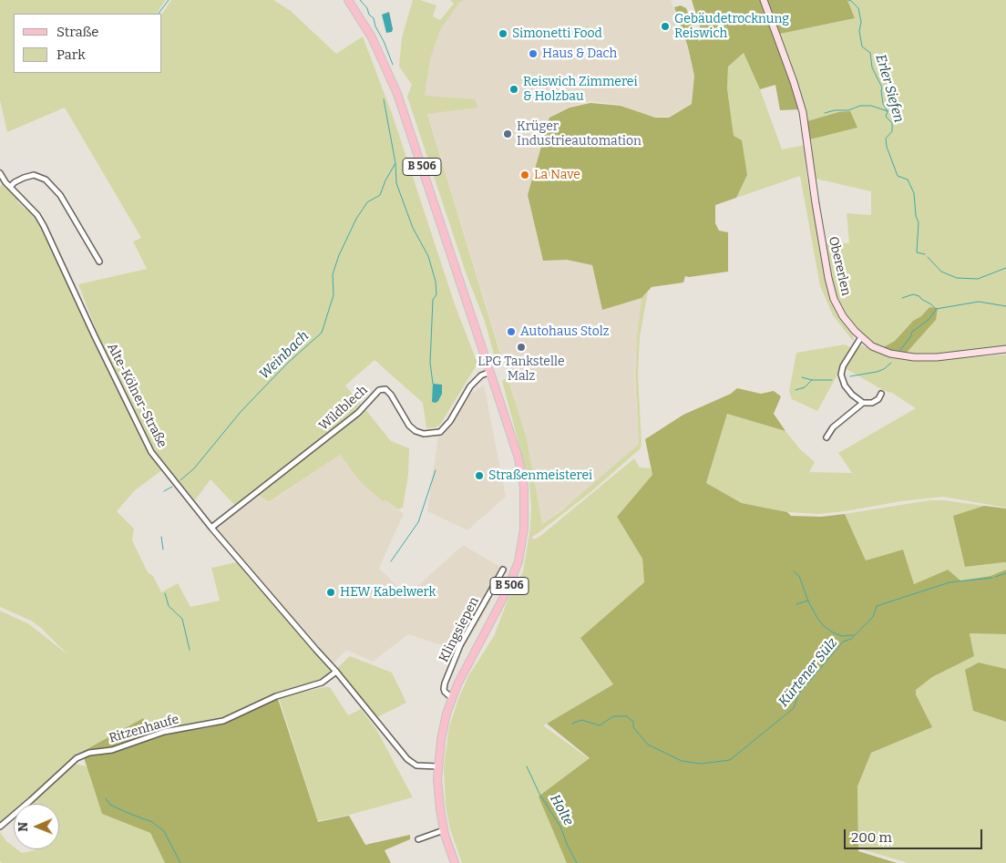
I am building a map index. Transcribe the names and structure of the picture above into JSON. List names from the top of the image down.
{
  "streets": {
    "main road": ["B 506", "Obererlen"],
    "street": [
      "Alte-Kölner-Straße",
      "Wildblech",
      "Klingsiepen",
      "Ritzenhaufe"
    ]
  },
  "crossings": [
    ["B 506", "Wildblech"],
    ["B 506", "Klingsiepen"],
    ["Alte-Kölner-Straße", "Wildblech"],
    ["Alte-Kölner-Straße", "Ritzenhaufe"]
  ],
  "water": [
    "Erler Siefen",
    "Weinbach",
    "Kürtener Sülz",
    "Holte"
  ],
  "places": [
    "Gebäudetrocknung Reiswich",
    "Simonetti Food",
    "Haus & Dach",
    "Reiswich Zimmerei & Holzbau",
    "Krüger Industrieautomation",
    "La Nave",
    "Autohaus Stolz",
    "LPG Tankstelle Malz",
    "Straßenmeisterei",
    "HEW Kabelwerk"
  ],
  "legend": ["Straße", "Park"],
  "scale_bar": "200 m",
  "north": "left"
}
